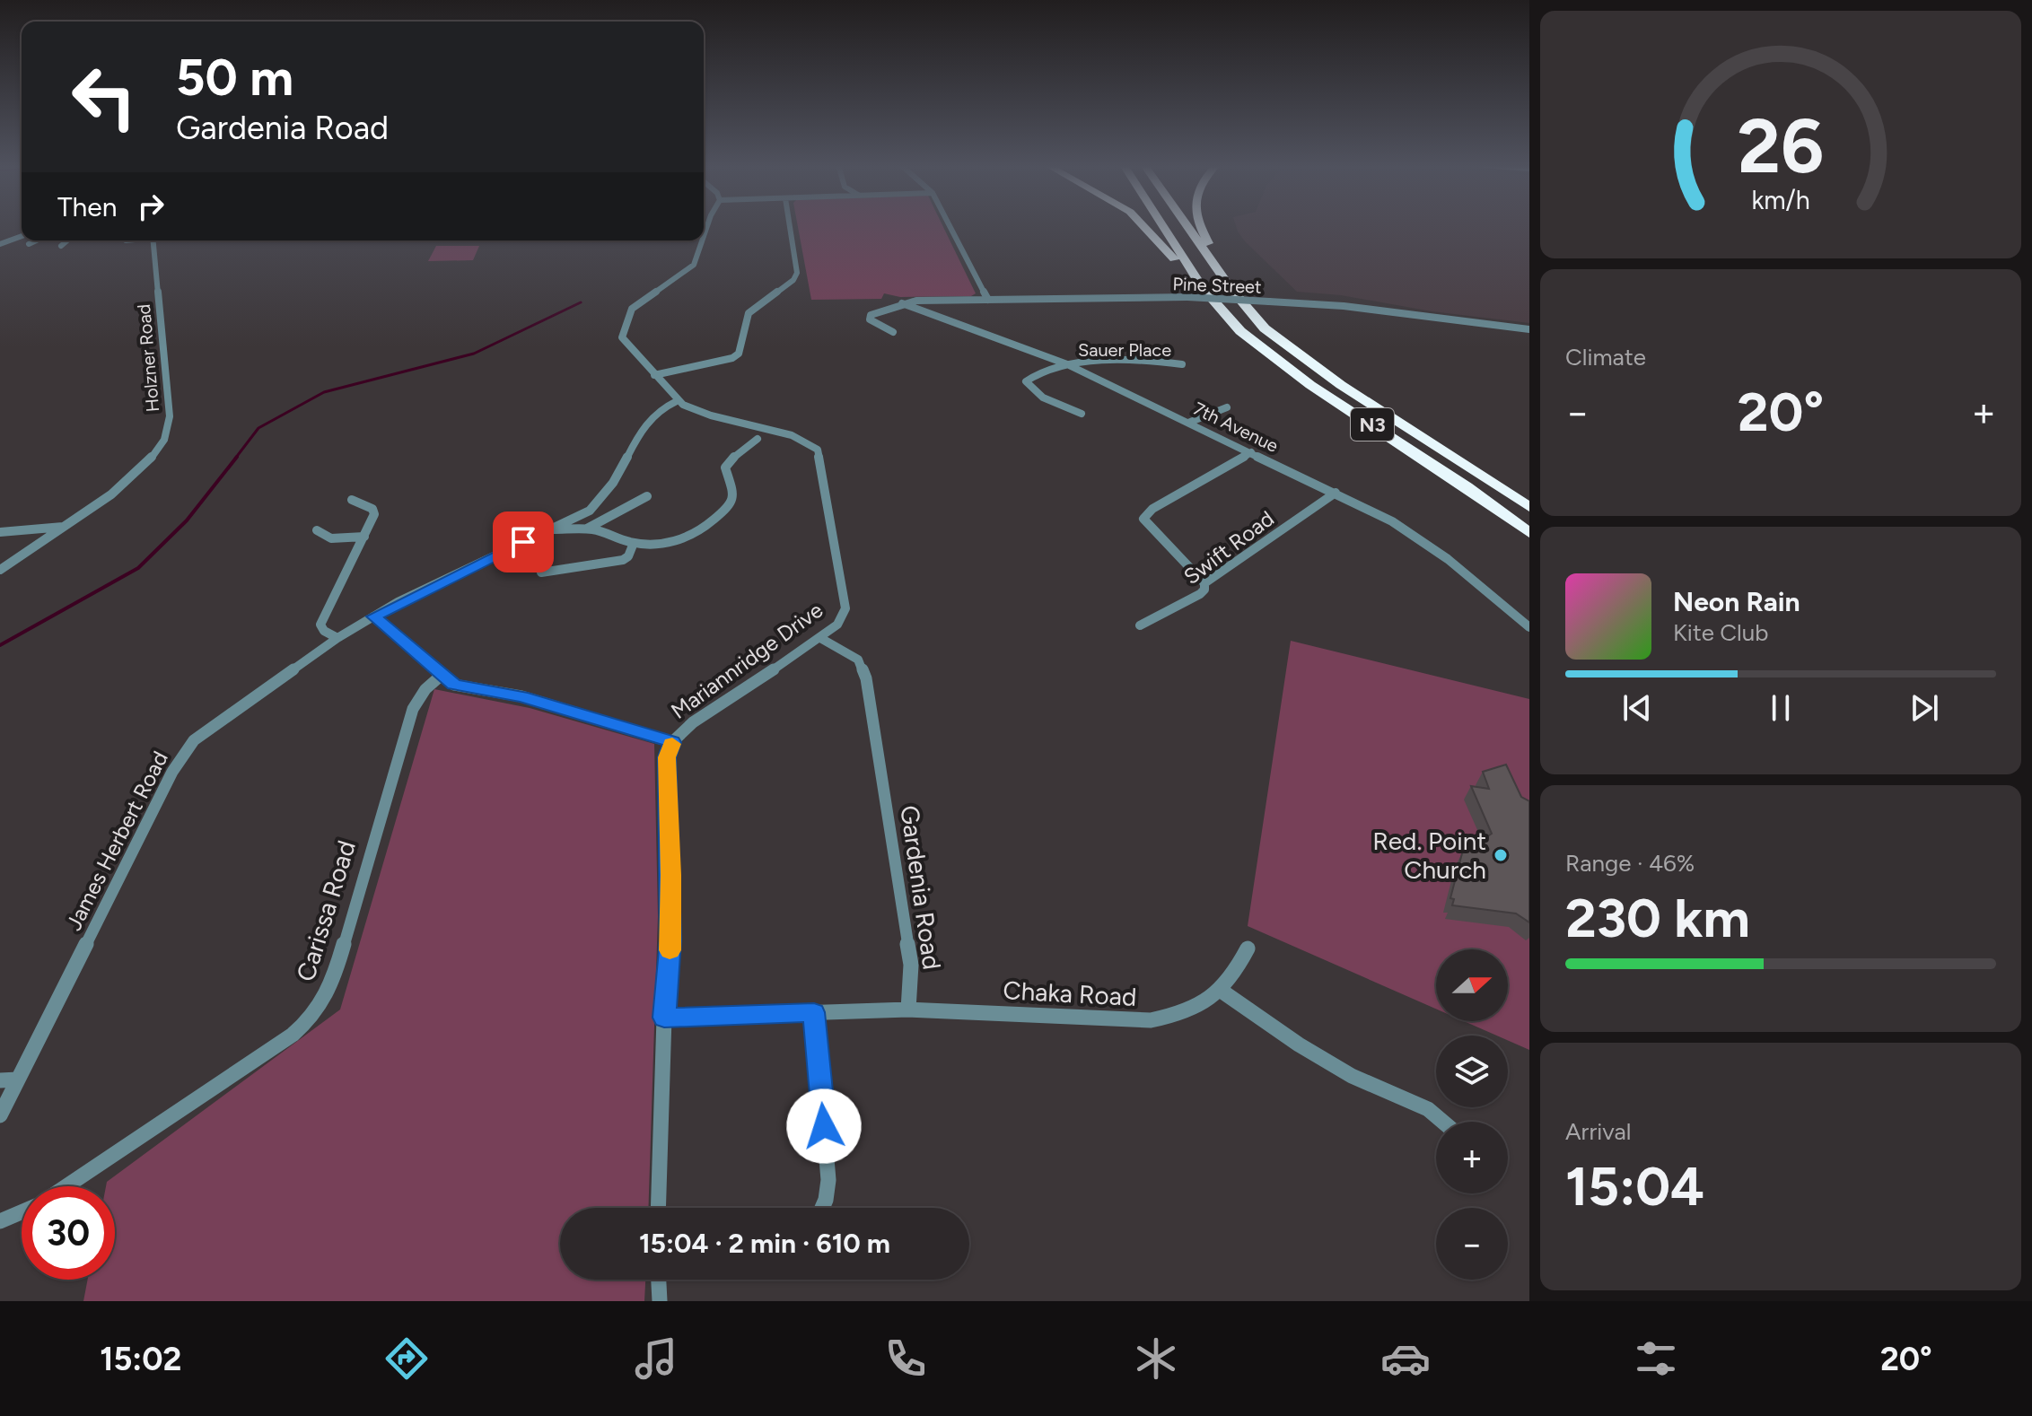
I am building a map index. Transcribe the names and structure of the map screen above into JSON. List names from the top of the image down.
{
  "streets": {
    "highway": ["N3"],
    "street": [
      "Pine Street",
      "Sauer Place",
      "Holzner Road",
      "7th Avenue",
      "Swift Road",
      "Mariannridge Drive",
      "James Herbert Road",
      "Gardenia Road",
      "Carissa Road",
      "Chaka Road"
    ]
  },
  "crossings": [
    ["Pine Street", "7th Avenue"],
    ["Sauer Place", "7th Avenue"],
    ["7th Avenue", "Swift Road"],
    ["Mariannridge Drive", "James Herbert Road"],
    ["Mariannridge Drive", "Gardenia Road"],
    ["Gardenia Road", "Chaka Road"]
  ],
  "places": ["Red. Point Church"],
  "north": "right",
  "page": {
    "turn": ["50 m", "Gardenia Road"],
    "then": "Then",
    "tile": [
      "Climate",
      ["Range · 46%", "230 km"],
      ["Arrival", "15:04"]
    ],
    "heat": ["−", "20°", "+"],
    "song": ["Neon Rain", "Kite Club"],
    "map_buttons": ["+", "−"],
    "limit": "30",
    "trip": "15:04 · 2 min · 610 m",
    "tabs": ["15:02", "20°"],
    "gauge": ["26", "km/h"]
  }
}
